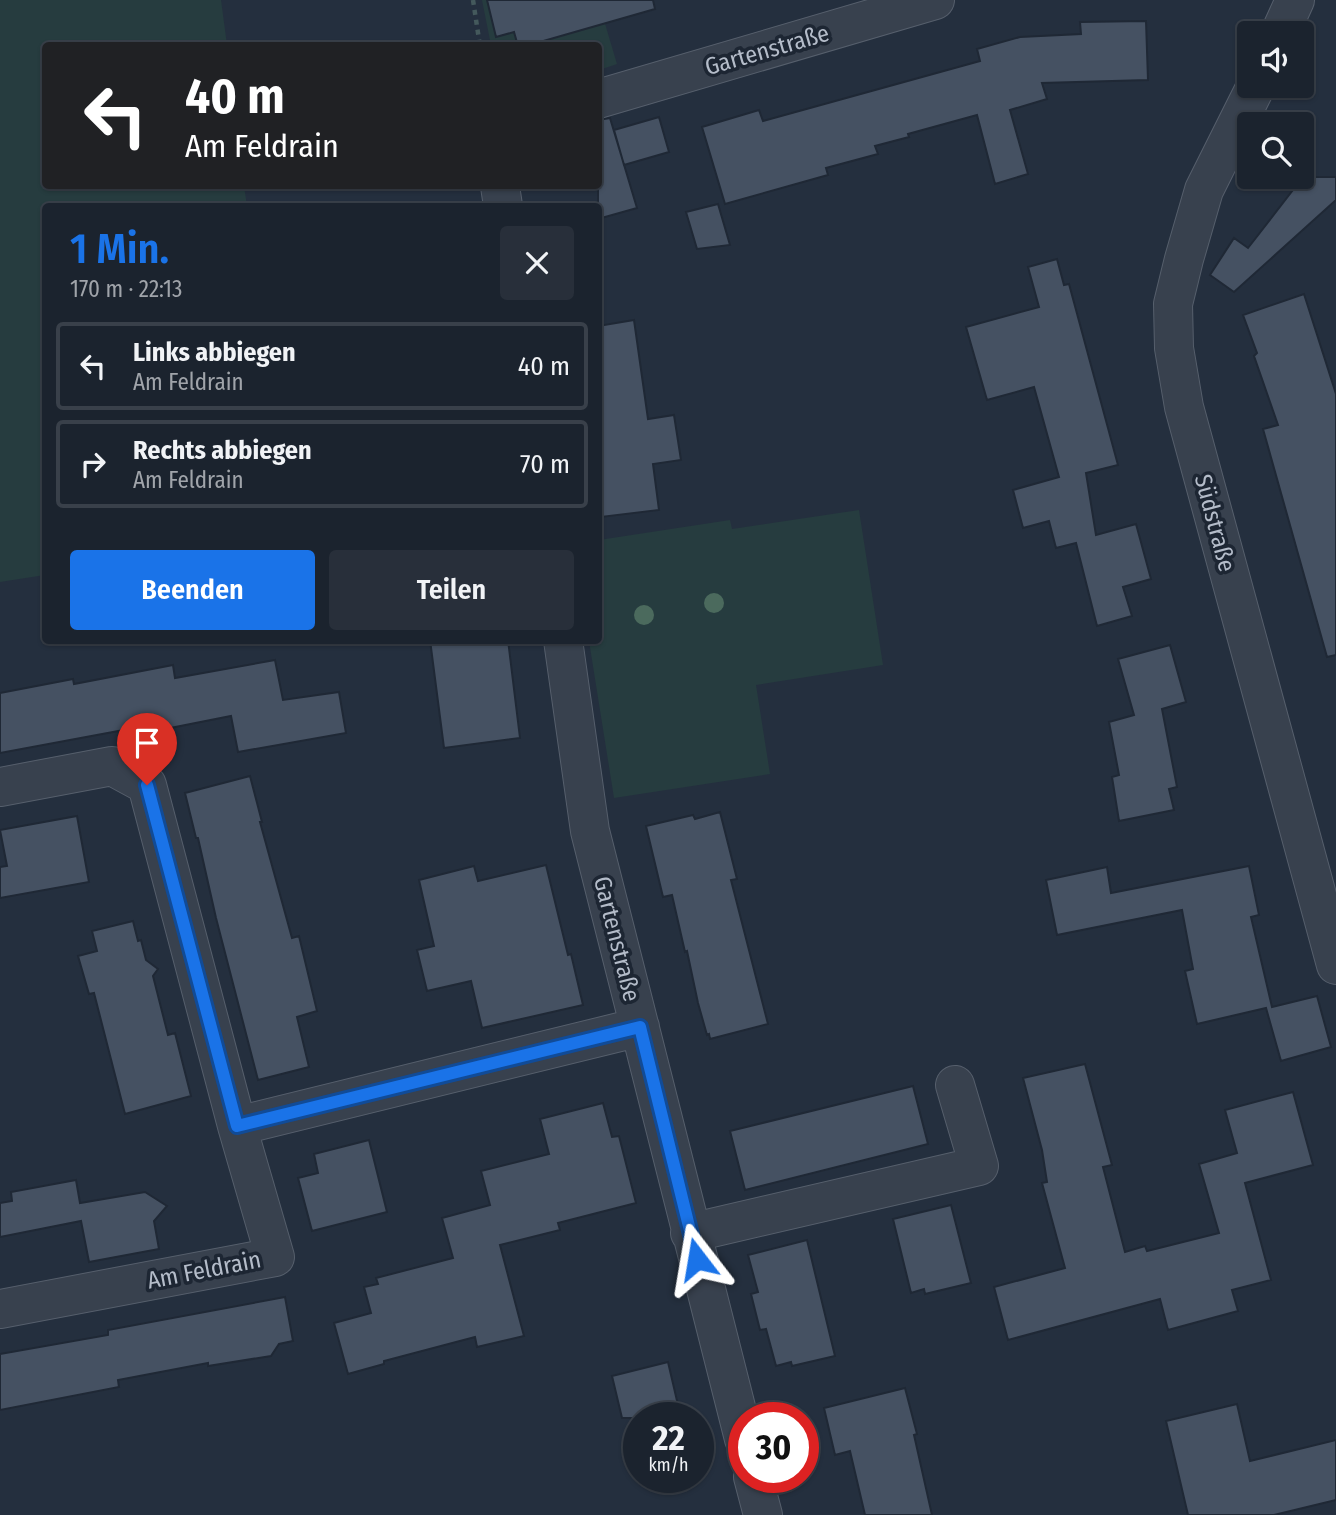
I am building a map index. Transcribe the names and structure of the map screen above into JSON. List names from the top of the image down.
{
  "streets": {
    "street": ["Gartenstraße", "Südstraße", "Am Feldrain"]
  },
  "page": {
    "turn": ["40 m", "Am Feldrain"],
    "heading": ["1 Min.", "170 m · 22:13"],
    "list": [
      {
        "name": "Links abbiegen",
        "note": "Am Feldrain",
        "value": "40 m"
      },
      {
        "name": "Rechts abbiegen",
        "note": "Am Feldrain",
        "value": "70 m"
      }
    ],
    "buttons": ["Beenden", "Teilen"],
    "speed": "22 km/h",
    "limit": "30"
  }
}
